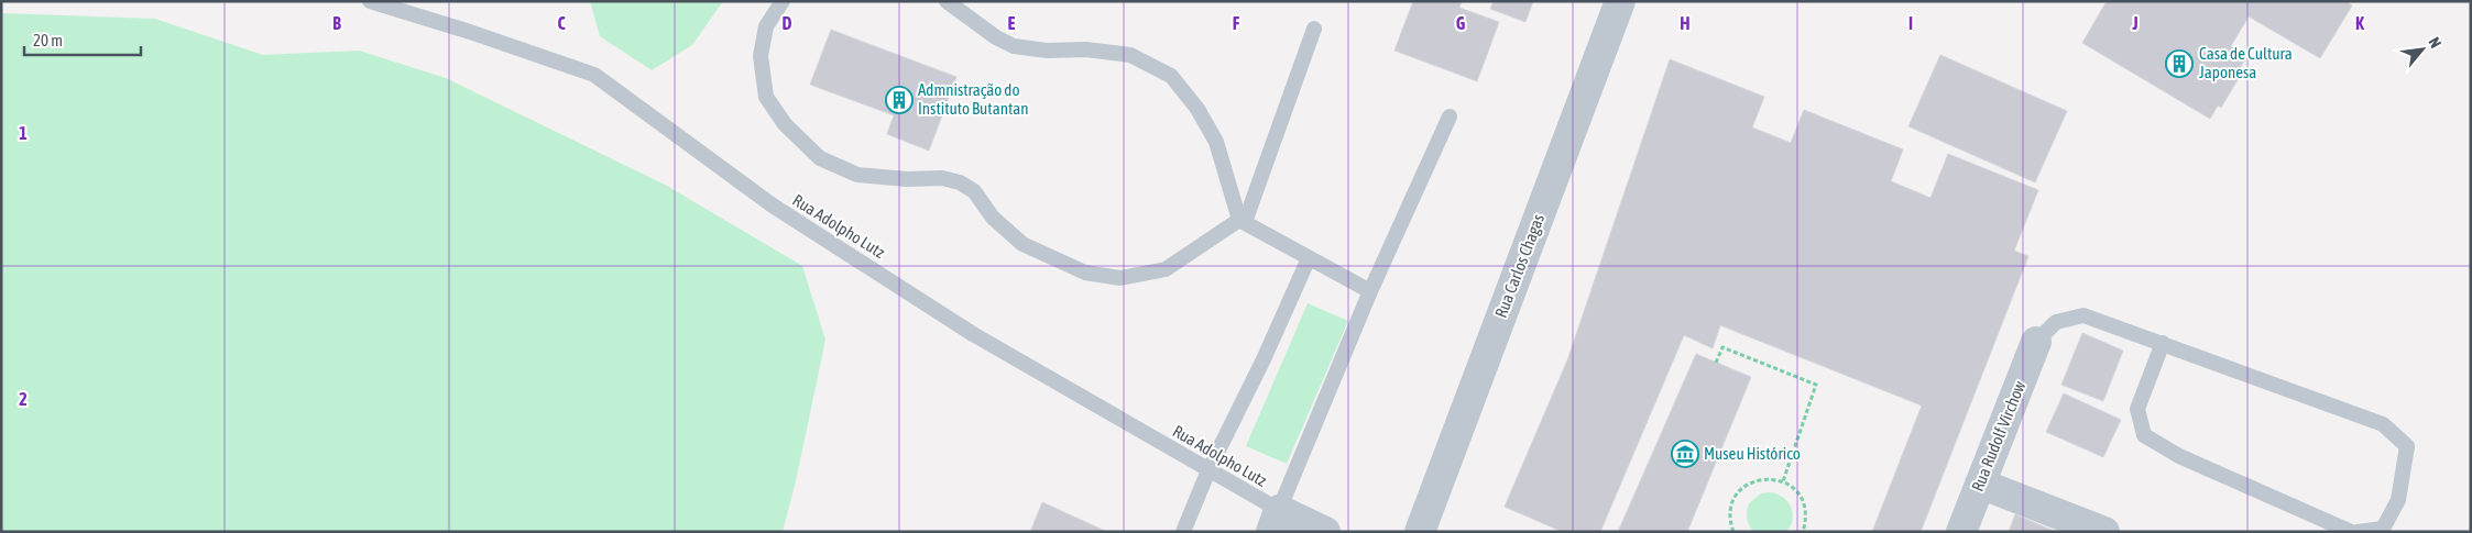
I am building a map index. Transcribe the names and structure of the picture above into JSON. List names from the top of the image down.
{
  "streets": {
    "street": ["Rua Carlos Chagas", "Rua Rudolf Virchow"],
    "lane": ["Rua Adolpho Lutz"]
  },
  "places": {
    "building": ["Casa de Cultura Japonesa", "Admnistração do Instituto Butantan"],
    "museum": ["Museu Histórico"]
  },
  "scale_bar": "20 m",
  "north": "top right",
  "grid": {
    "columns": [
      "B",
      "C",
      "D",
      "E",
      "F",
      "G",
      "H",
      "I",
      "J",
      "K"
    ],
    "rows": ["1", "2"]
  }
}
